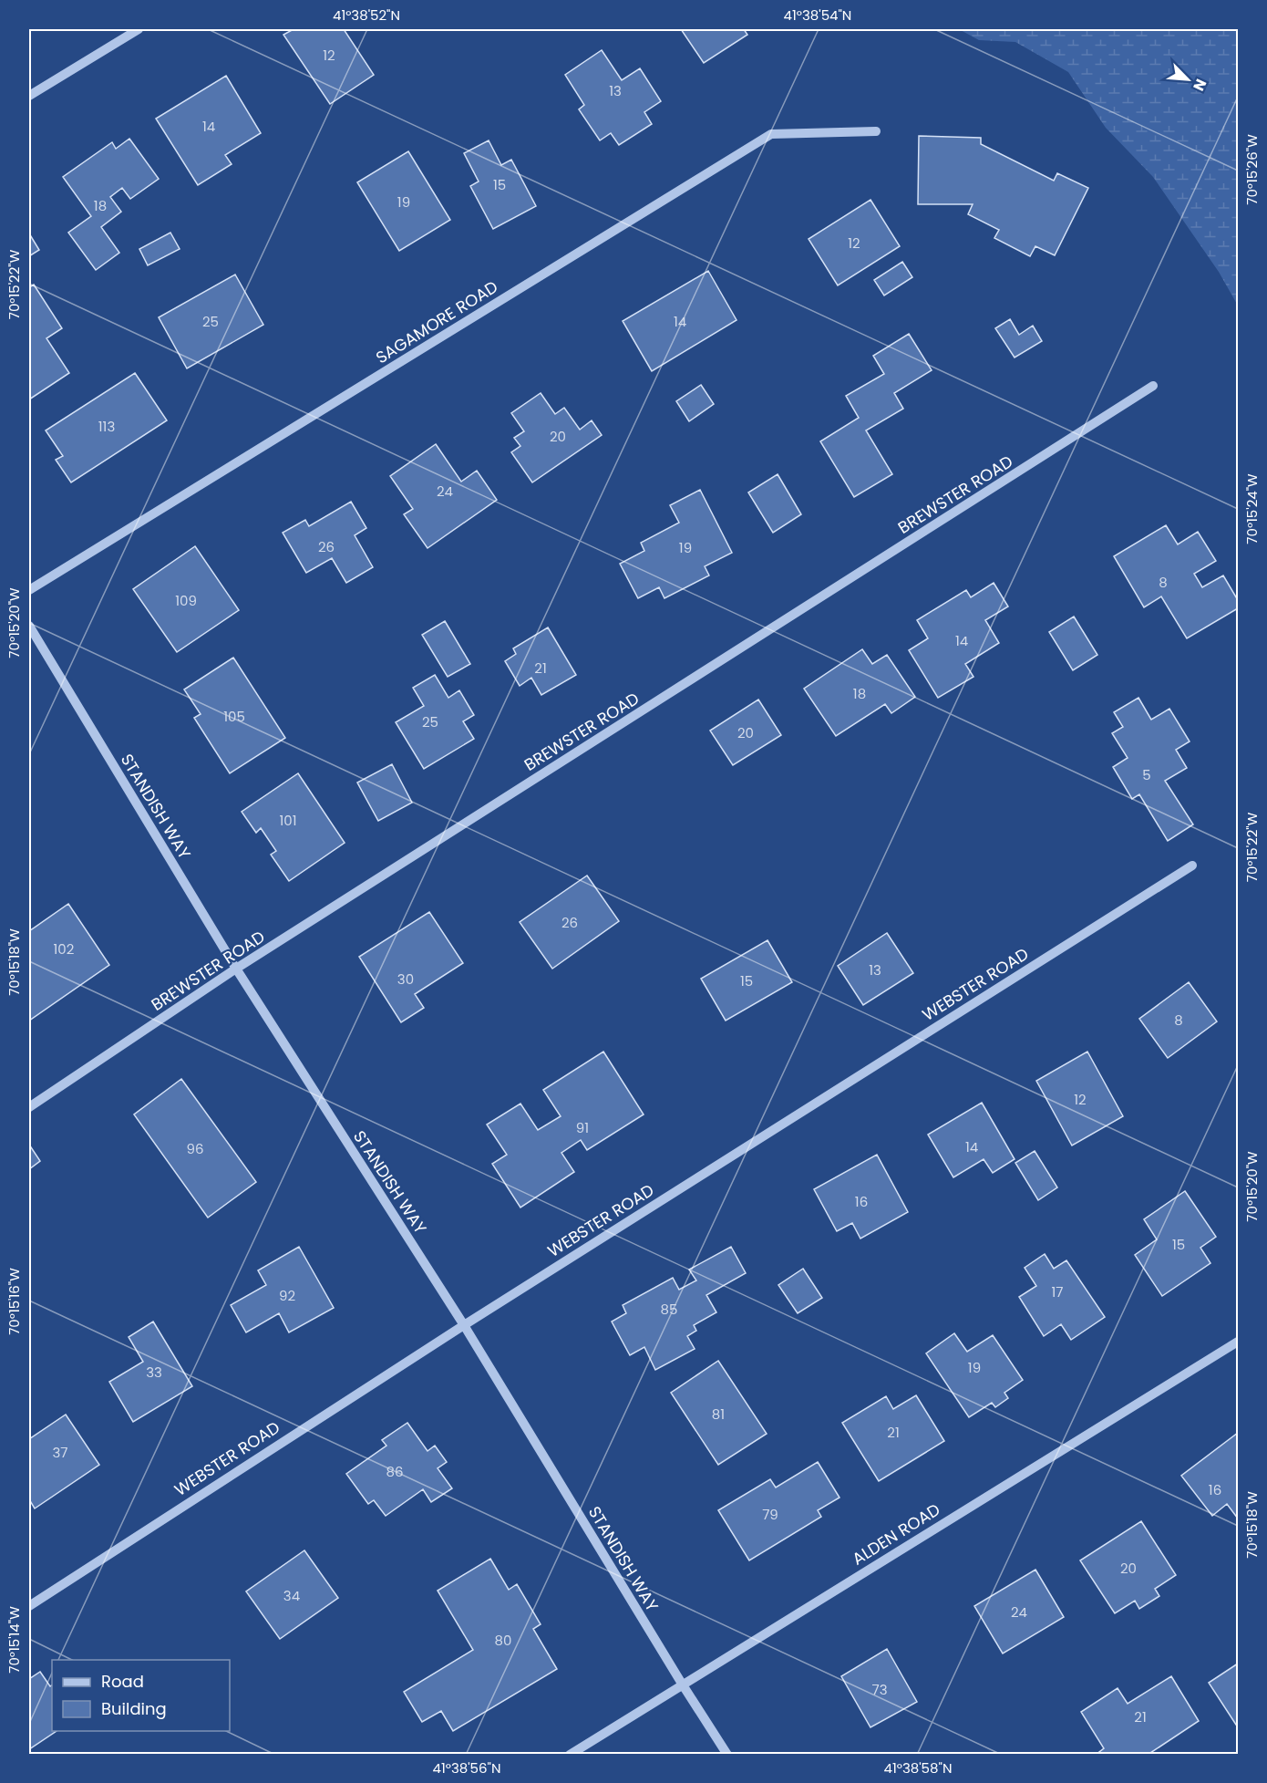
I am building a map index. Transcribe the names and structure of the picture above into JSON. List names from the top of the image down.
{
  "streets": {
    "street": [
      "SAGAMORE ROAD",
      "BREWSTER ROAD",
      "STANDISH WAY",
      "WEBSTER ROAD",
      "ALDEN ROAD"
    ]
  },
  "crossings": [
    ["BREWSTER ROAD", "STANDISH WAY"],
    ["STANDISH WAY", "WEBSTER ROAD"],
    ["STANDISH WAY", "ALDEN ROAD"]
  ],
  "house_numbers": [
    "12",
    "13",
    "14",
    "15",
    "19",
    "18",
    "12",
    "25",
    "14",
    "113",
    "20",
    "24",
    "26",
    "19",
    "8",
    "109",
    "14",
    "21",
    "18",
    "105",
    "25",
    "20",
    "5",
    "101",
    "26",
    "102",
    "13",
    "30",
    "15",
    "8",
    "12",
    "91",
    "14",
    "96",
    "16",
    "15",
    "17",
    "92",
    "85",
    "19",
    "33",
    "81",
    "21",
    "37",
    "86",
    "16",
    "79",
    "20",
    "34",
    "24",
    "80",
    "73",
    "21"
  ],
  "legend": ["Road", "Building"],
  "north": "bottom right",
  "coordinates": [
    "41°38'52\"N",
    "41°38'54\"N",
    "70°15'26\"W",
    "70°15'22\"W",
    "70°15'24\"W",
    "70°15'20\"W",
    "70°15'18\"W",
    "70°15'16\"W",
    "70°15'14\"W",
    "41°38'56\"N",
    "41°38'58\"N"
  ]
}
